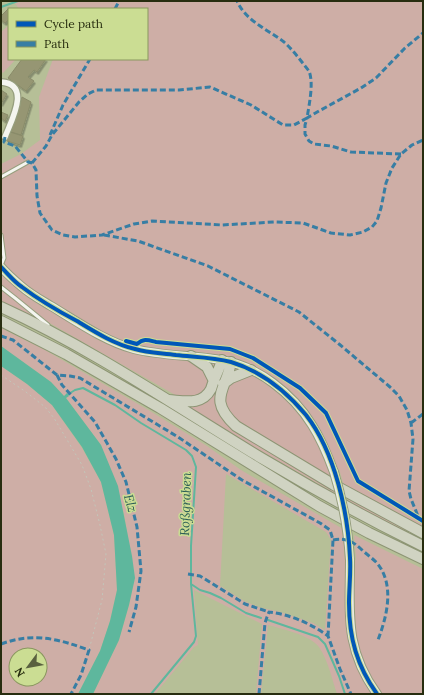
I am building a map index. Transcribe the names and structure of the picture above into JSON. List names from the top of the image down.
{
  "water": ["Elz", "Roßgraben"],
  "legend": ["Cycle path", "Path"],
  "north": "bottom left"
}
